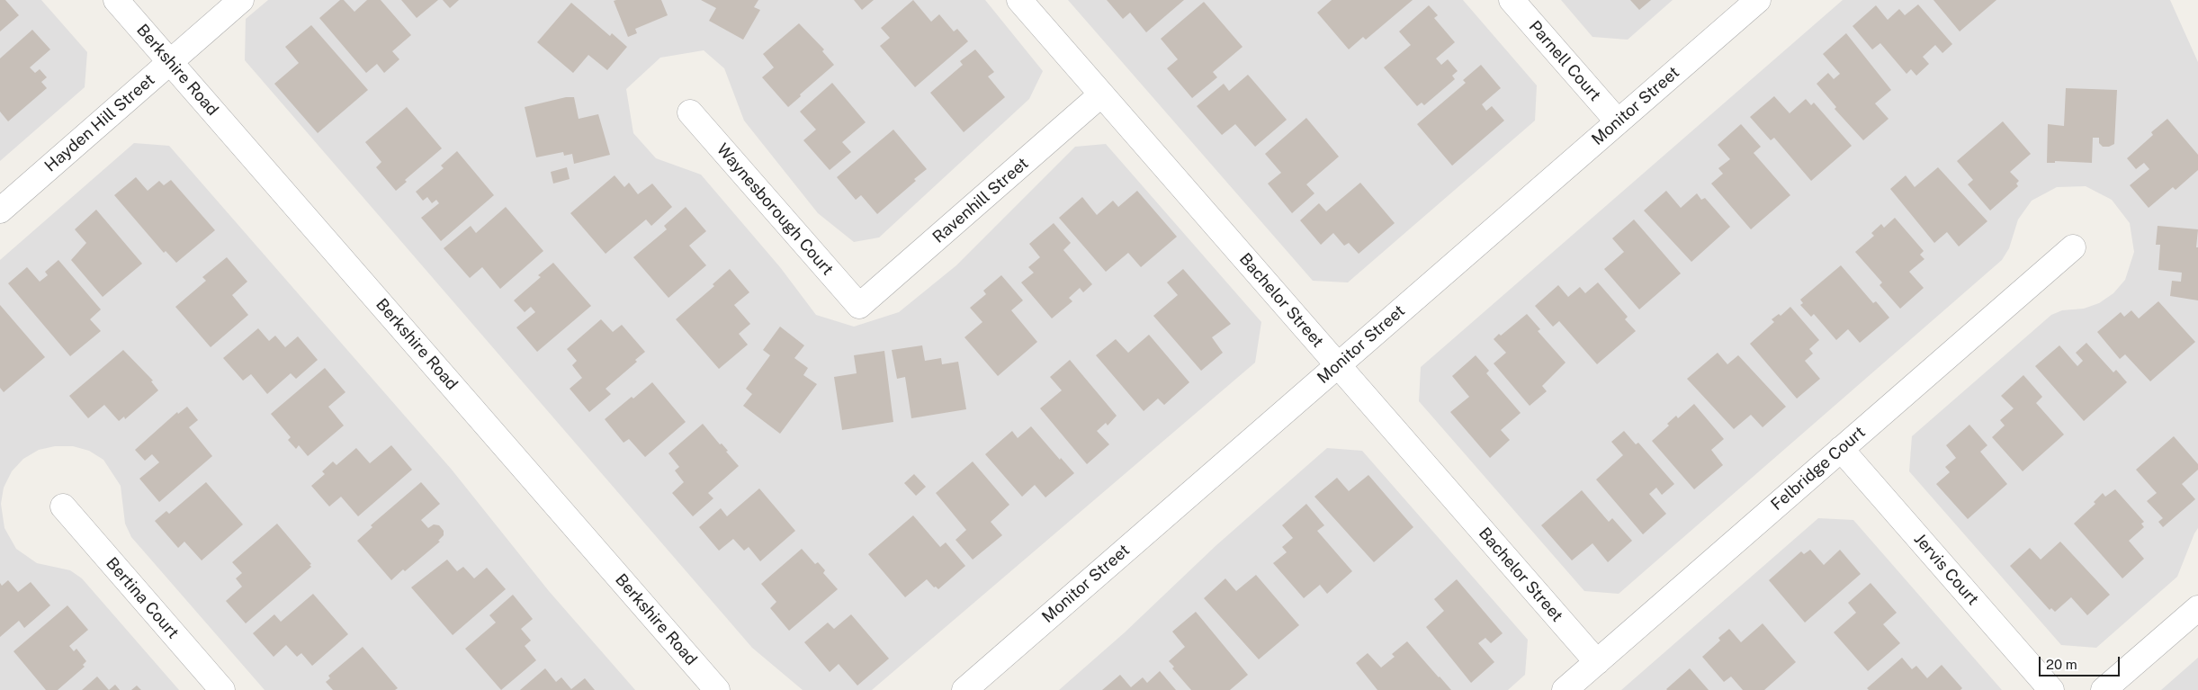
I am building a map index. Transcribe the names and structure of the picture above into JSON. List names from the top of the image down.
{
  "streets": {
    "street": [
      "Parnell Court",
      "Berkshire Road",
      "Monitor Street",
      "Hayden Hill Street",
      "Ravenhill Street",
      "Waynesborough Court",
      "Bachelor Street",
      "Felbridge Court",
      "Jervis Court",
      "Bertina Court"
    ]
  },
  "crossings": [
    ["Parnell Court", "Monitor Street"],
    ["Berkshire Road", "Hayden Hill Street"],
    ["Monitor Street", "Bachelor Street"],
    ["Ravenhill Street", "Waynesborough Court"],
    ["Ravenhill Street", "Bachelor Street"],
    ["Bachelor Street", "Felbridge Court"],
    ["Felbridge Court", "Jervis Court"]
  ],
  "scale_bar": "20 m"
}
